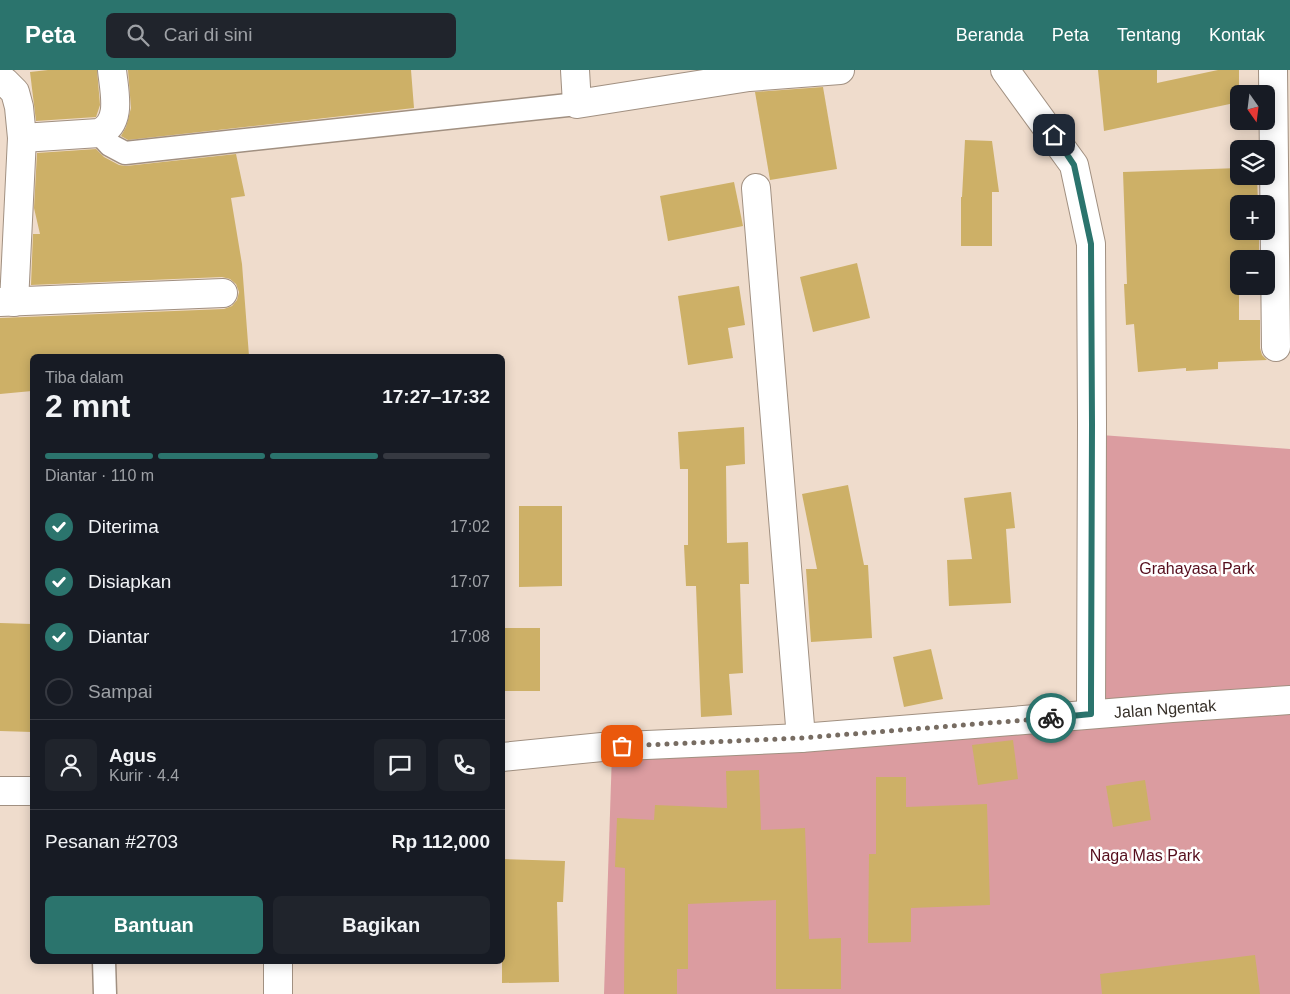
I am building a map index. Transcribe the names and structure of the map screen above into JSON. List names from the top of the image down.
{
  "streets": {
    "street": ["Jalan Ngentak"]
  },
  "parks": ["Grahayasa Park", "Naga Mas Park"],
  "north": "bottom",
  "page": {
    "header": "Peta",
    "search": "Cari di sini",
    "nav": [
      "Beranda",
      "Peta",
      "Tentang",
      "Kontak"
    ],
    "map_buttons": ["+", "−"],
    "heading": ["2 mnt", "Tiba dalam", "17:27–17:32"],
    "panel": [
      "Agus",
      "Kurir · 4.4",
      "Pesanan #2703",
      "Rp 112,000"
    ],
    "bar": "Diantar · 110 m",
    "list": [
      ["Diterima", "17:02"],
      ["Disiapkan", "17:07"],
      ["Diantar", "17:08"],
      "Sampai"
    ],
    "buttons": ["Bantuan", "Bagikan"]
  }
}
